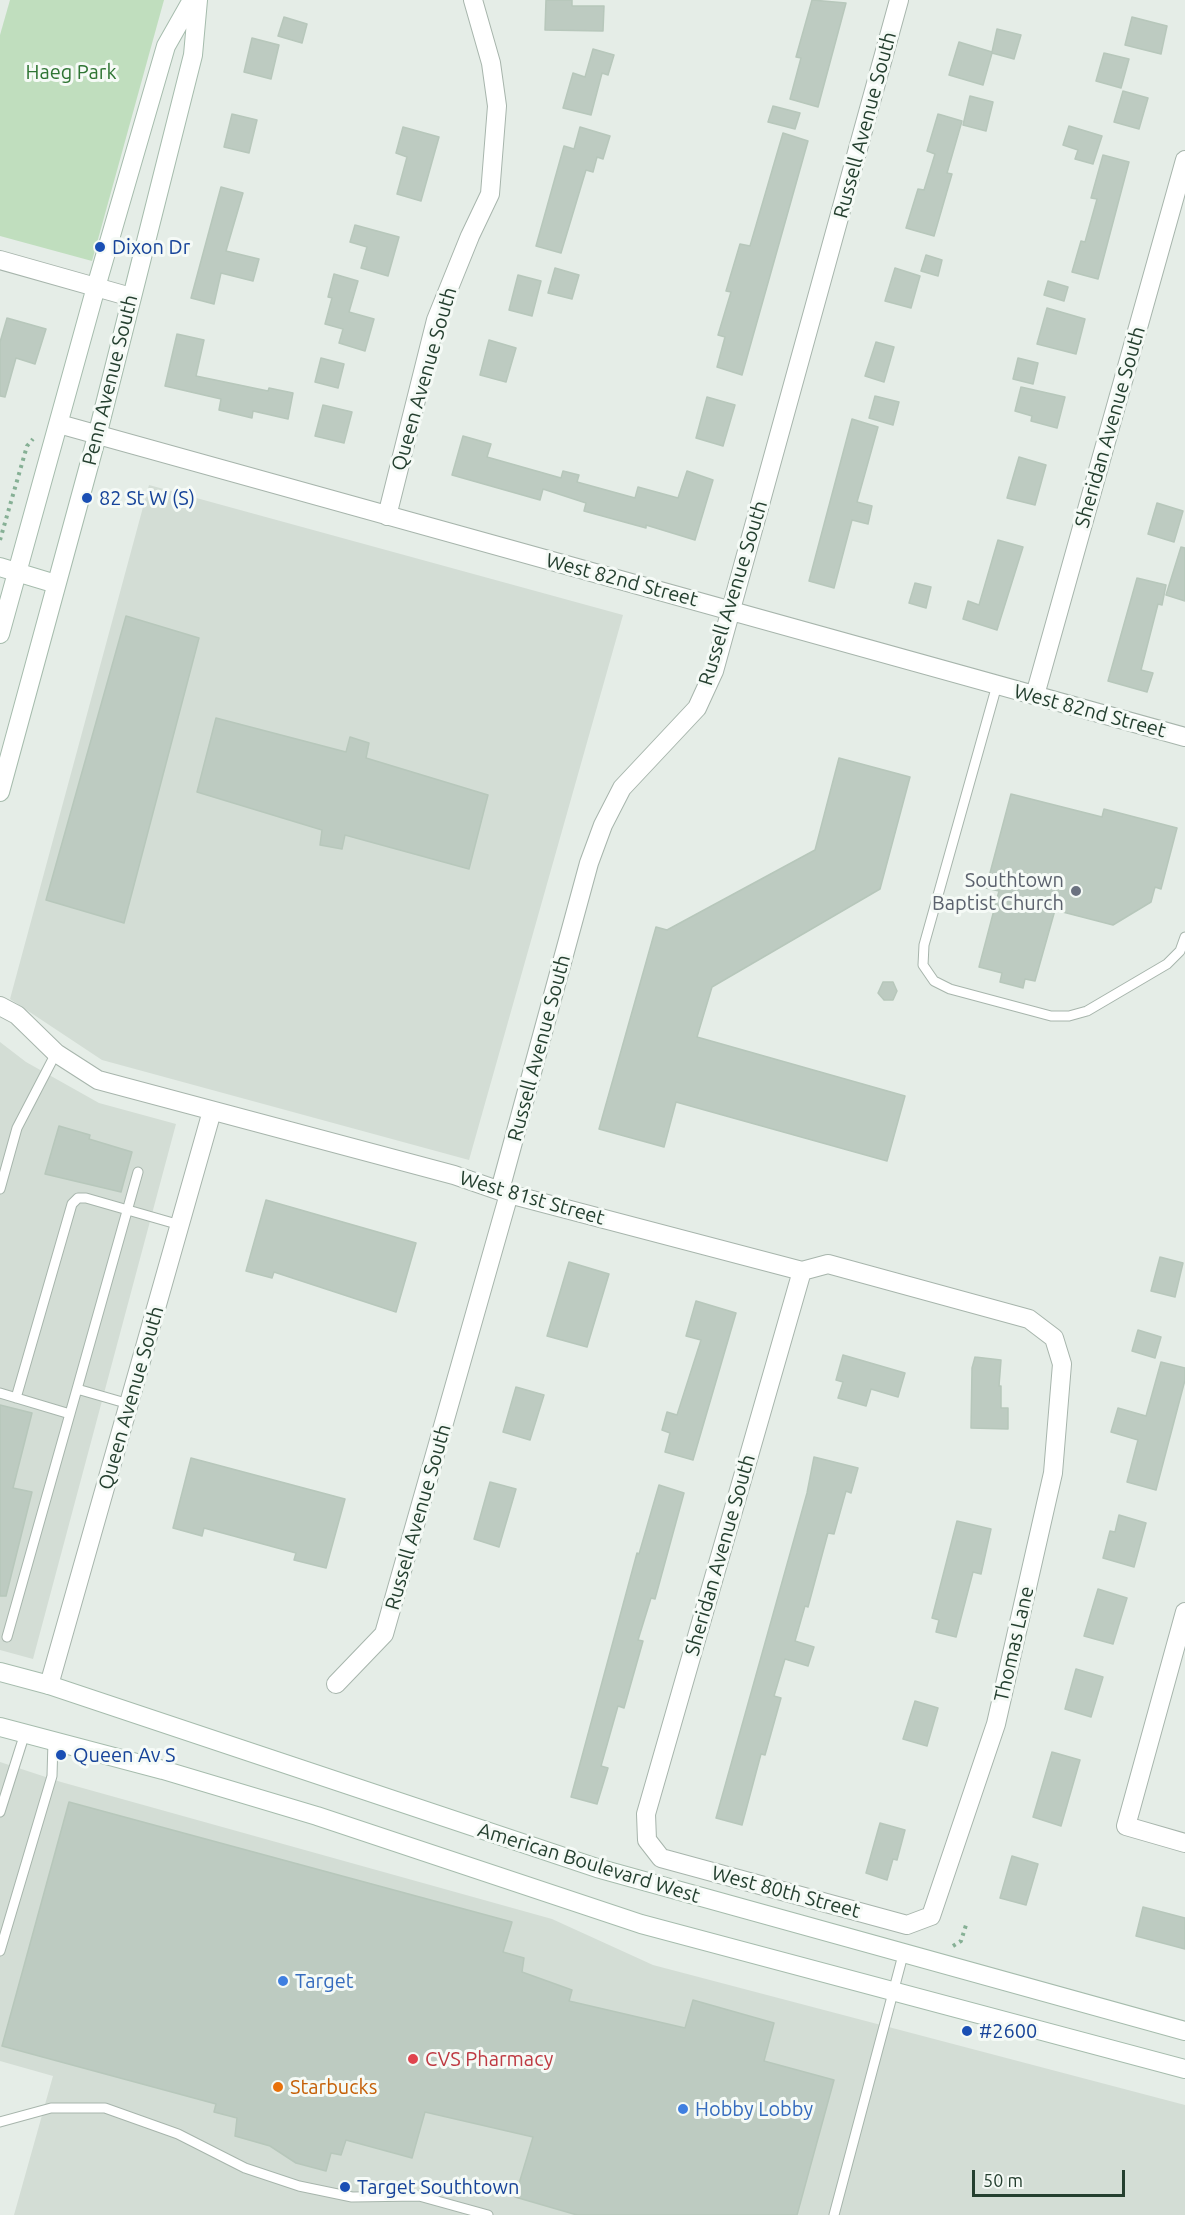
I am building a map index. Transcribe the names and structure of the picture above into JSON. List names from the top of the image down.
{
  "streets": {
    "street": [
      "Russell Avenue South",
      "Queen Avenue South",
      "Penn Avenue South",
      "Sheridan Avenue South",
      "West 82nd Street",
      "West 81st Street",
      "Thomas Lane",
      "American Boulevard West",
      "West 80th Street"
    ]
  },
  "crossings": [
    ["Russell Avenue South", "West 82nd Street"],
    ["Russell Avenue South", "West 81st Street"],
    ["Queen Avenue South", "West 82nd Street"],
    ["Queen Avenue South", "West 81st Street"],
    ["Queen Avenue South", "American Boulevard West"],
    ["Penn Avenue South", "West 82nd Street"],
    ["Sheridan Avenue South", "West 82nd Street"],
    ["Sheridan Avenue South", "West 81st Street"],
    ["Sheridan Avenue South", "West 80th Street"],
    ["West 81st Street", "Thomas Lane"],
    ["Thomas Lane", "West 80th Street"]
  ],
  "parks": ["Haeg Park"],
  "places": [
    "Dixon Dr",
    "82 St W (S)",
    "Southtown Baptist Church",
    "Queen Av S",
    "Target",
    "#2600",
    "CVS Pharmacy",
    "Starbucks",
    "Hobby Lobby",
    "Target Southtown"
  ],
  "scale_bar": "50 m"
}
